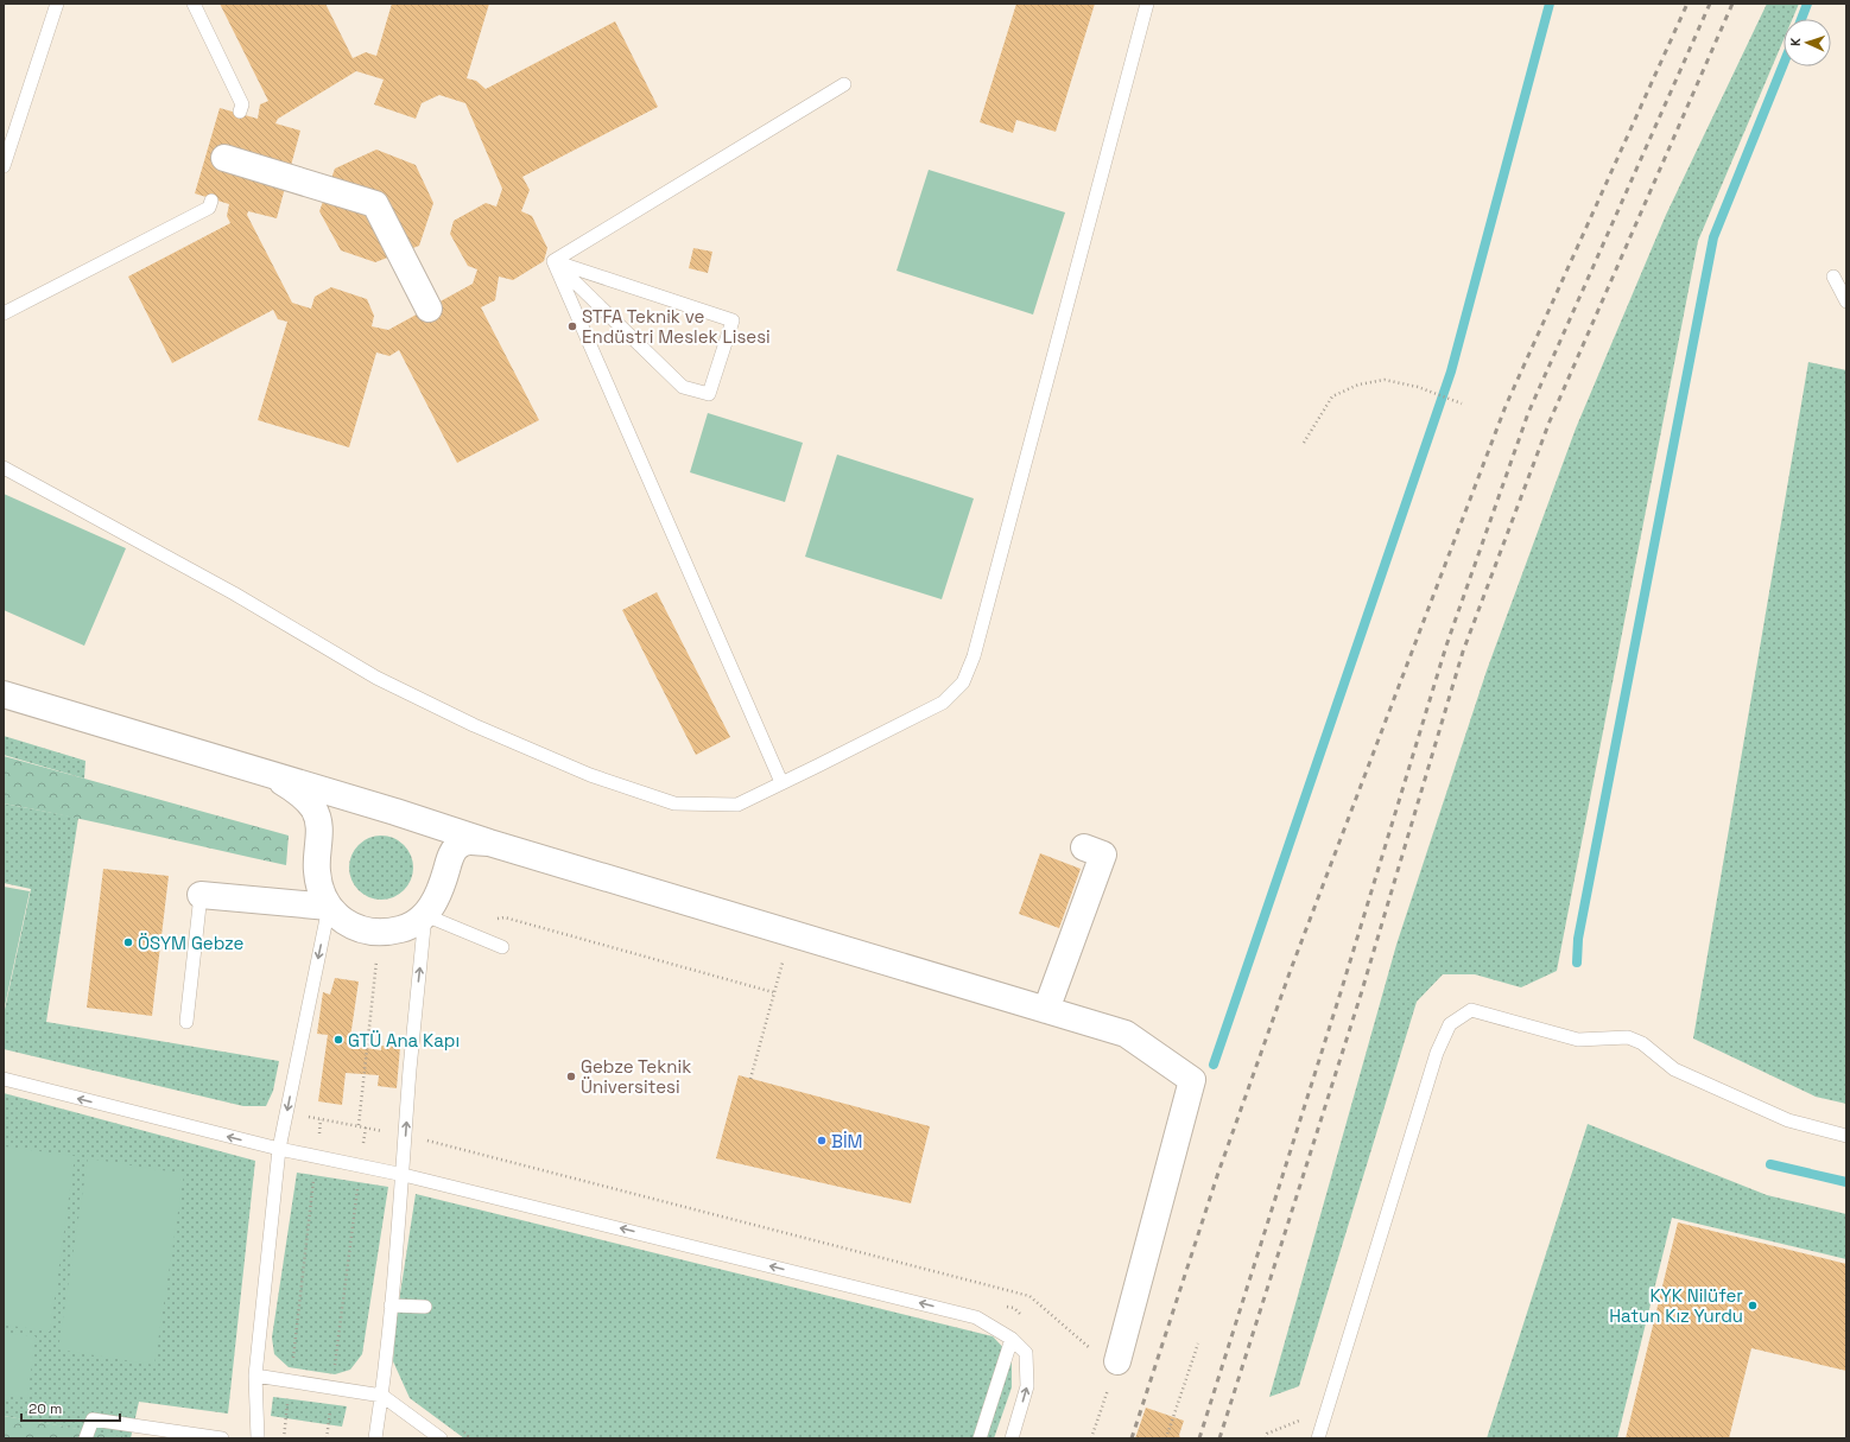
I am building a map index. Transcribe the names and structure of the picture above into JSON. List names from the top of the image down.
{
  "places": [
    "STFA Teknik ve Endüstri Meslek Lisesi",
    "ÖSYM Gebze",
    "GTÜ Ana Kapı",
    "Gebze Teknik Üniversitesi",
    "BİM",
    "KYK Nilüfer Hatun Kız Yurdu"
  ],
  "scale_bar": "20 m",
  "north": "left"
}
